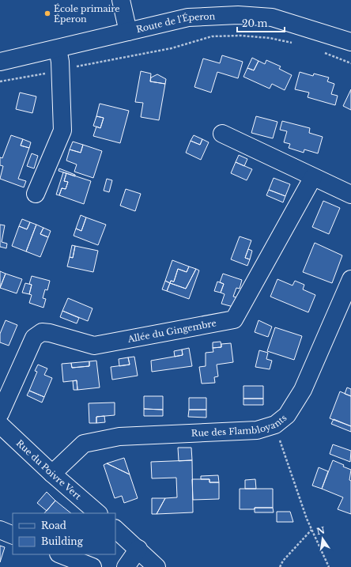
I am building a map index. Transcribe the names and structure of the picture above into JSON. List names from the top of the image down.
{
  "streets": {
    "street": [
      "Route de l'Éperon",
      "Allée du Gingembre",
      "Rue des Flambloyants",
      "Rue du Poivre Vert"
    ]
  },
  "crossings": [
    ["Rue des Flambloyants", "Rue du Poivre Vert"]
  ],
  "places": ["École primaire Éperon"],
  "legend": ["Road", "Building"],
  "scale_bar": "20 m",
  "north": "top"
}
